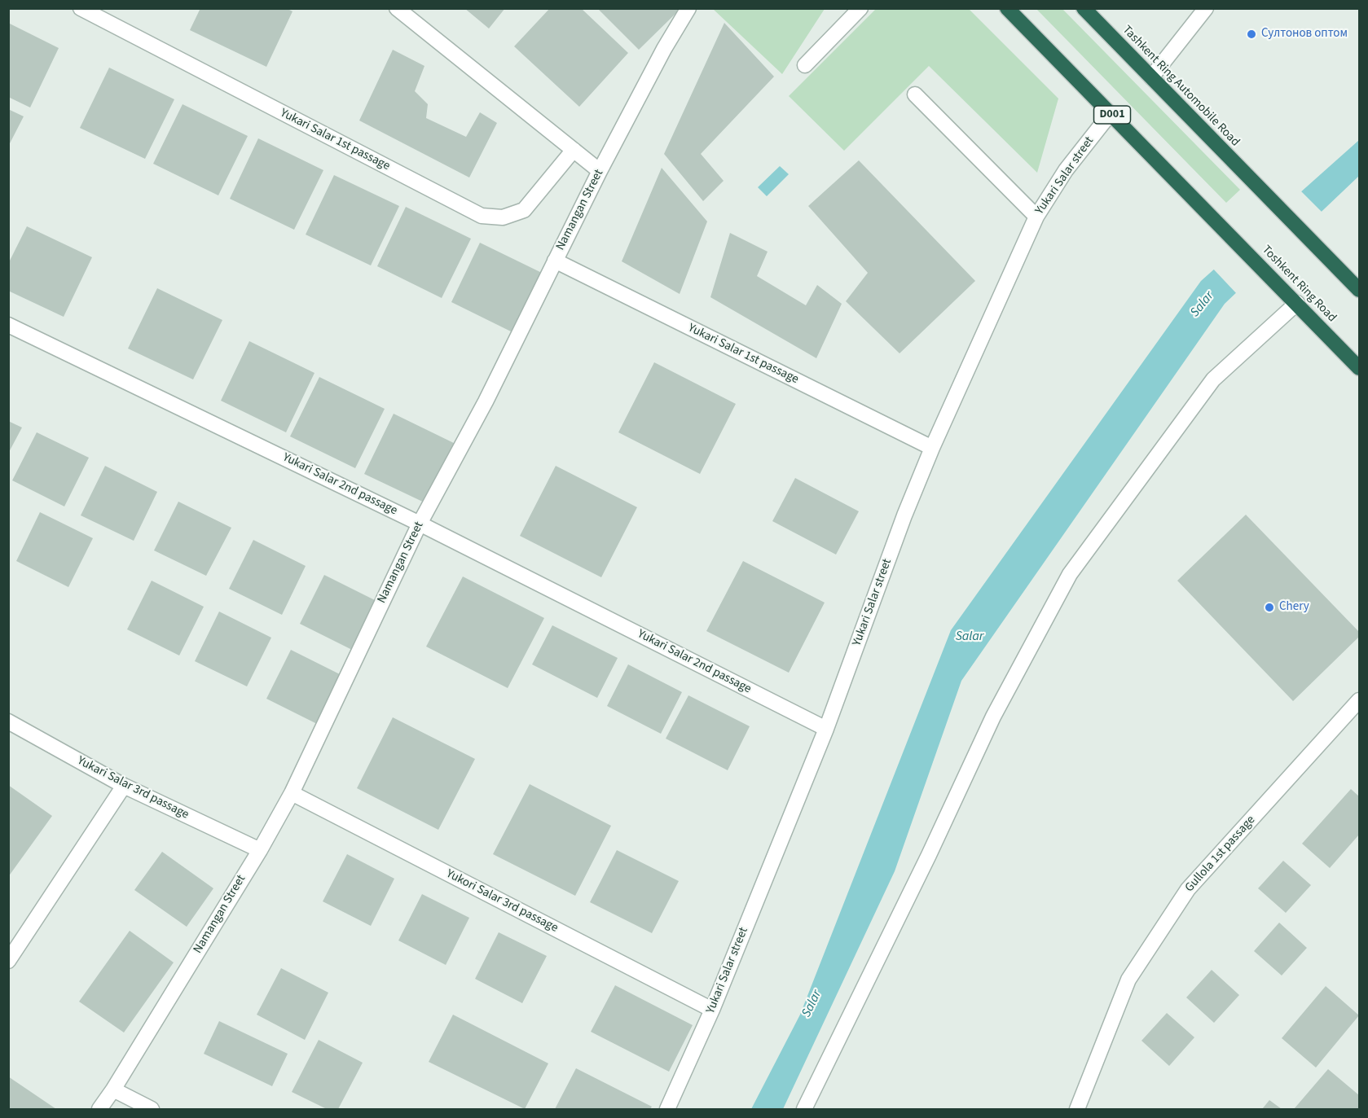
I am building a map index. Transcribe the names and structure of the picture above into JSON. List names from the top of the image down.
{
  "streets": {
    "highway": ["Tashkent Ring Automobile Road", "D001", "Toshkent Ring Road"],
    "street": [
      "Yukari Salar 1st passage",
      "Yukari Salar street",
      "Namangan Street",
      "Yukari Salar 2nd passage",
      "Yukari Salar 3rd passage",
      "Gullola 1st passage",
      "Yukori Salar 3rd passage"
    ]
  },
  "crossings": [
    ["D001", "Yukari Salar street"],
    ["D001", "Toshkent Ring Road"],
    ["Yukari Salar 1st passage", "Yukari Salar street"],
    ["Yukari Salar 1st passage", "Namangan Street"],
    ["Yukari Salar street", "Toshkent Ring Road"],
    ["Yukari Salar street", "Yukari Salar 2nd passage"],
    ["Yukari Salar street", "Yukori Salar 3rd passage"],
    ["Namangan Street", "Yukari Salar 2nd passage"],
    ["Namangan Street", "Yukari Salar 3rd passage"],
    ["Namangan Street", "Yukori Salar 3rd passage"]
  ],
  "water": ["Salar"],
  "places": ["Султонов оптом", "Chery"]
}
